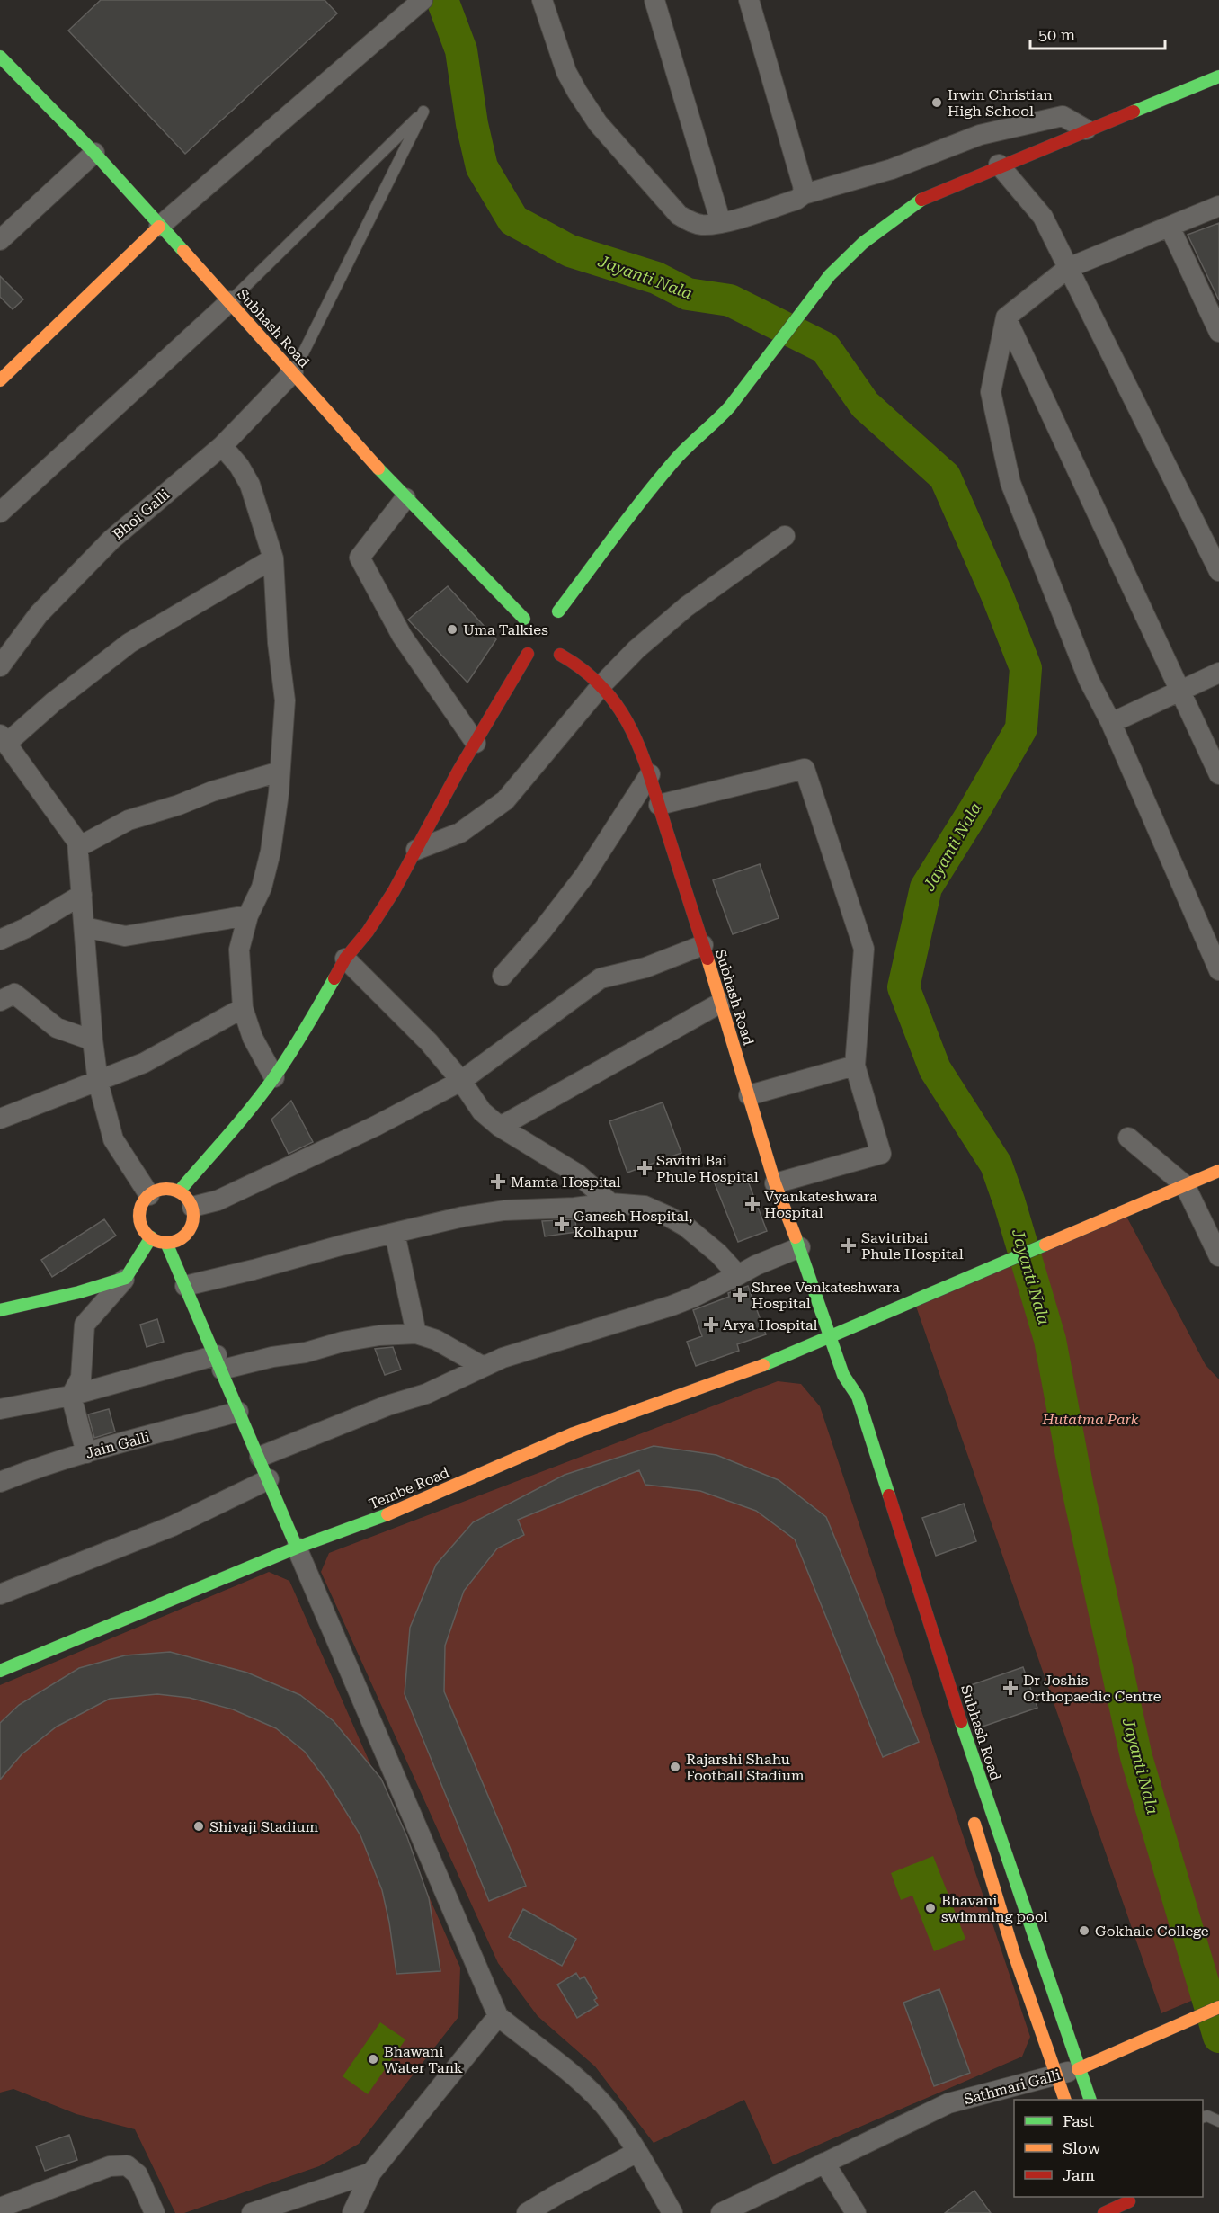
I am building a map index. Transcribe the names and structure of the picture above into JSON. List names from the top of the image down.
{
  "streets": {
    "main road": ["Subhash Road", "Tembe Road", "Sathmari Galli"],
    "street": ["Bhoi Galli", "Jain Galli"]
  },
  "crossings": [
    ["Subhash Road", "Bhoi Galli"],
    ["Subhash Road", "Tembe Road"],
    ["Subhash Road", "Sathmari Galli"]
  ],
  "water": ["Jayanti Nala"],
  "parks": ["Hutatma Park"],
  "places": {
    "other": [
      "Irwin Christian High School",
      "Uma Talkies",
      "Rajarshi Shahu Football Stadium",
      "Shivaji Stadium",
      "Bhavani swimming pool",
      "Gokhale College",
      "Bhawani Water Tank"
    ],
    "health": [
      "Savitri Bai Phule Hospital",
      "Mamta Hospital",
      "Vyankateshwara Hospital",
      "Ganesh Hospital, Kolhapur",
      "Savitribai Phule Hospital",
      "Shree Venkateshwara Hospital",
      "Arya Hospital",
      "Dr Joshis Orthopaedic Centre"
    ]
  },
  "legend": ["Fast", "Slow", "Jam"],
  "scale_bar": "50 m"
}
